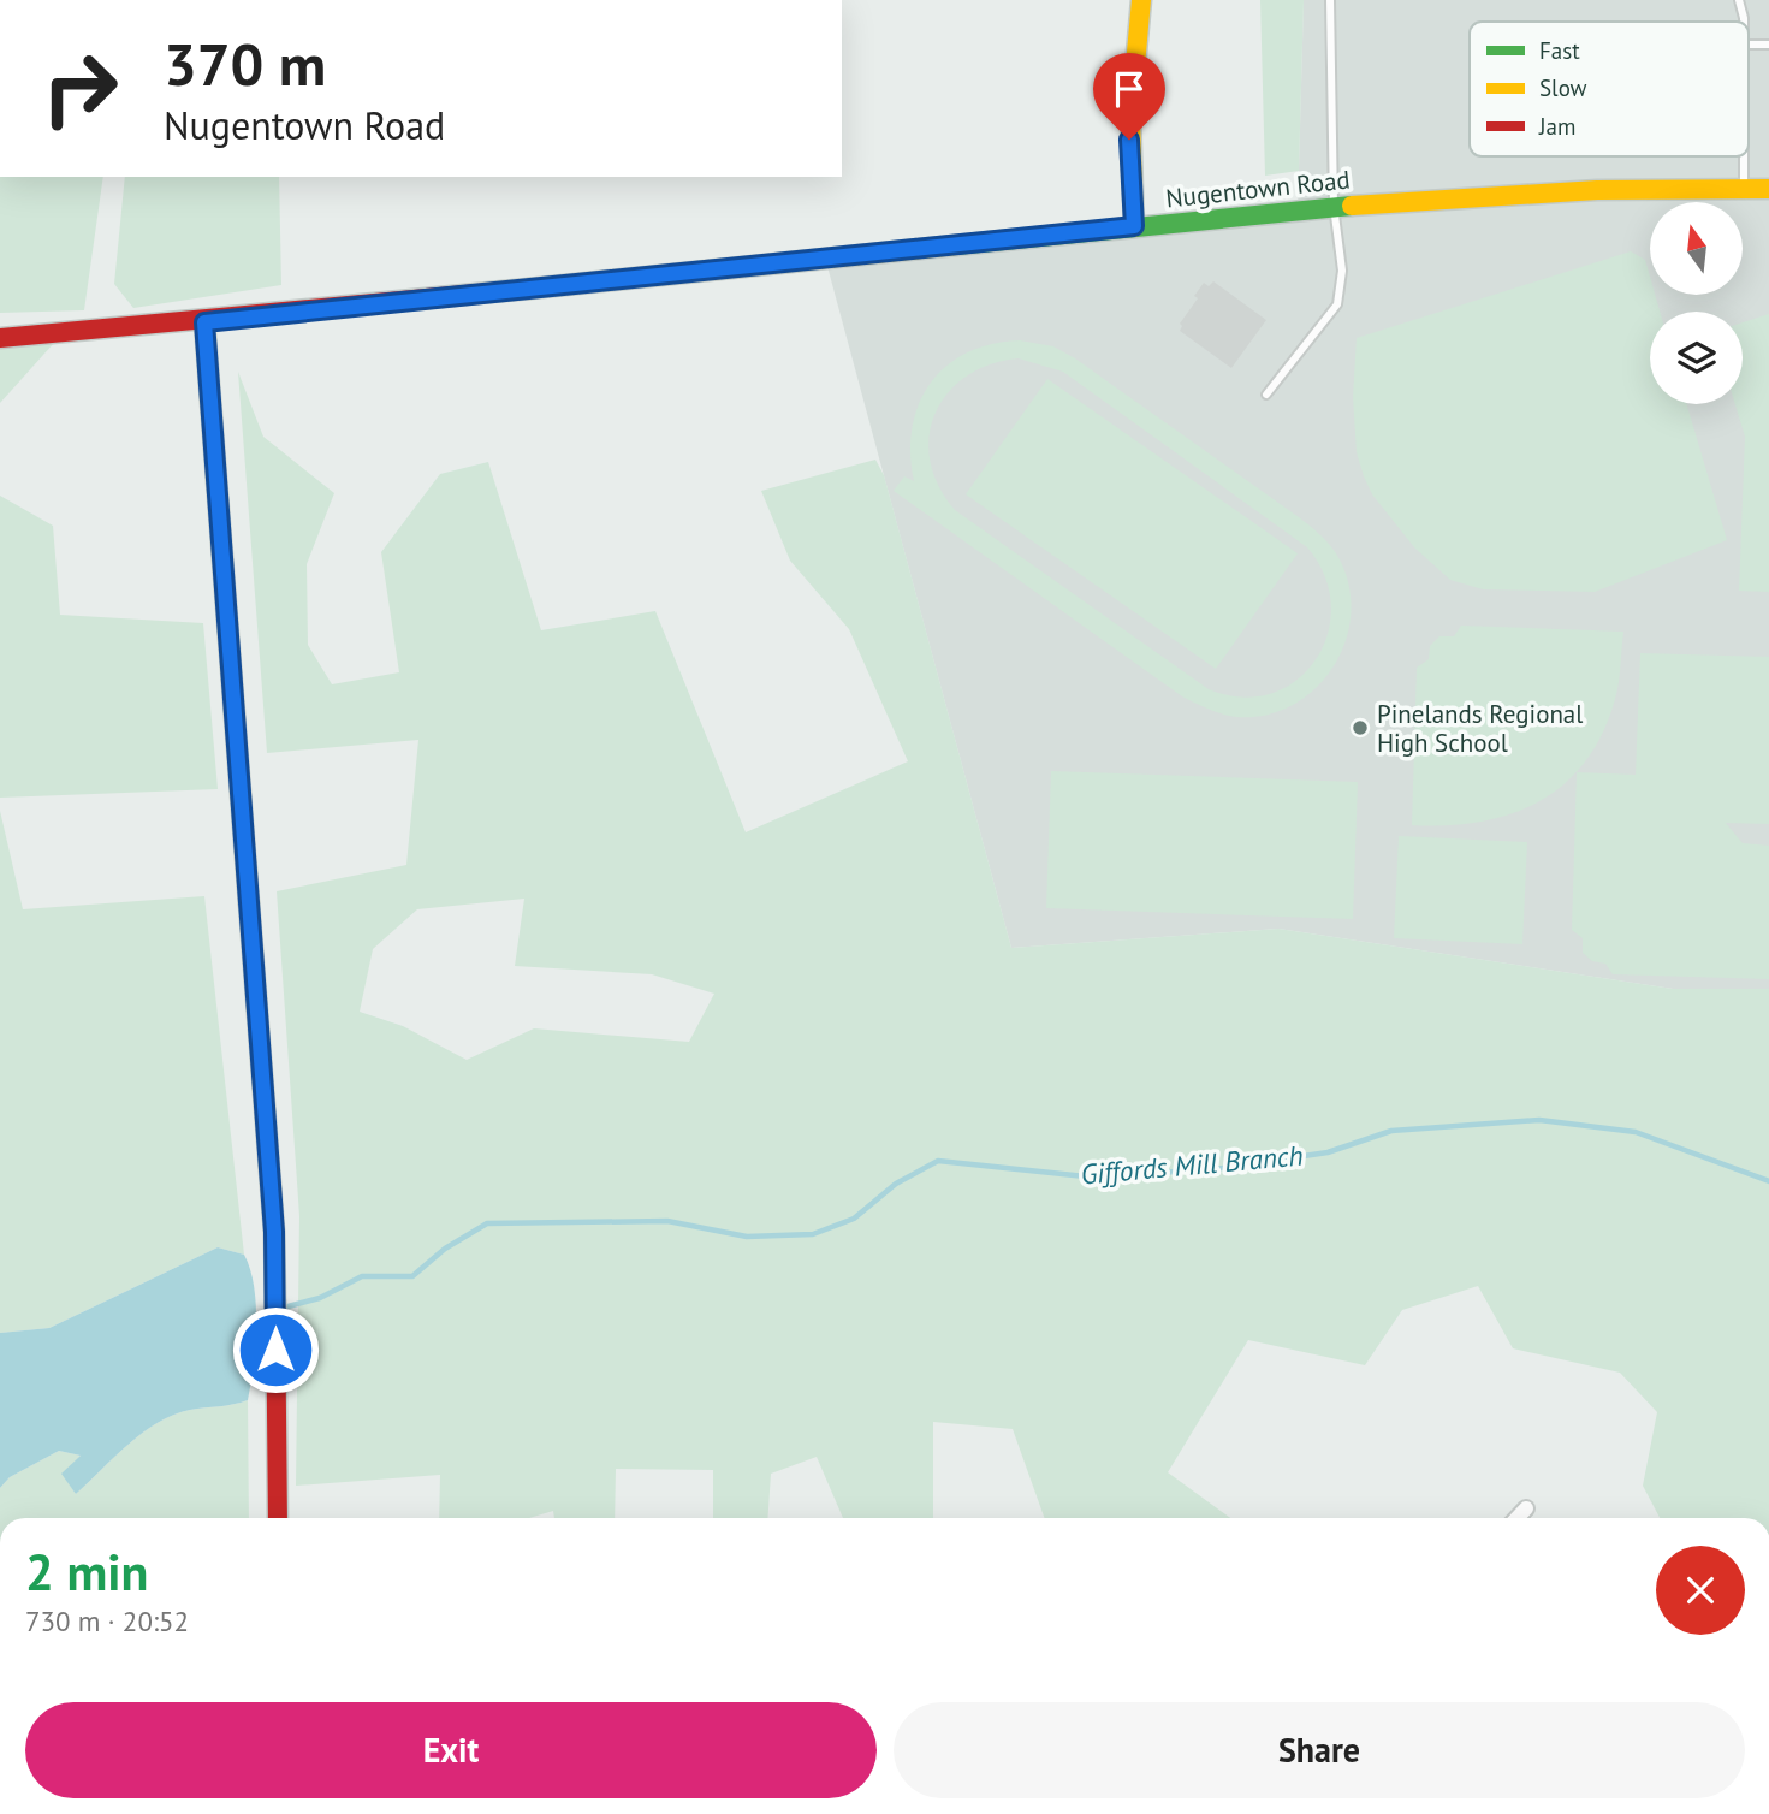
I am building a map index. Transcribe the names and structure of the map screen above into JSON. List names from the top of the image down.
{
  "streets": {
    "street": ["Nugentown Road"]
  },
  "water": ["Giffords Mill Branch"],
  "places": ["Pinelands Regional High School"],
  "legend": ["Fast", "Slow", "Jam"],
  "north": "top",
  "page": {
    "turn": ["370 m", "Nugentown Road"],
    "heading": ["2 min", "730 m · 20:52"],
    "buttons": ["Exit", "Share"]
  }
}
